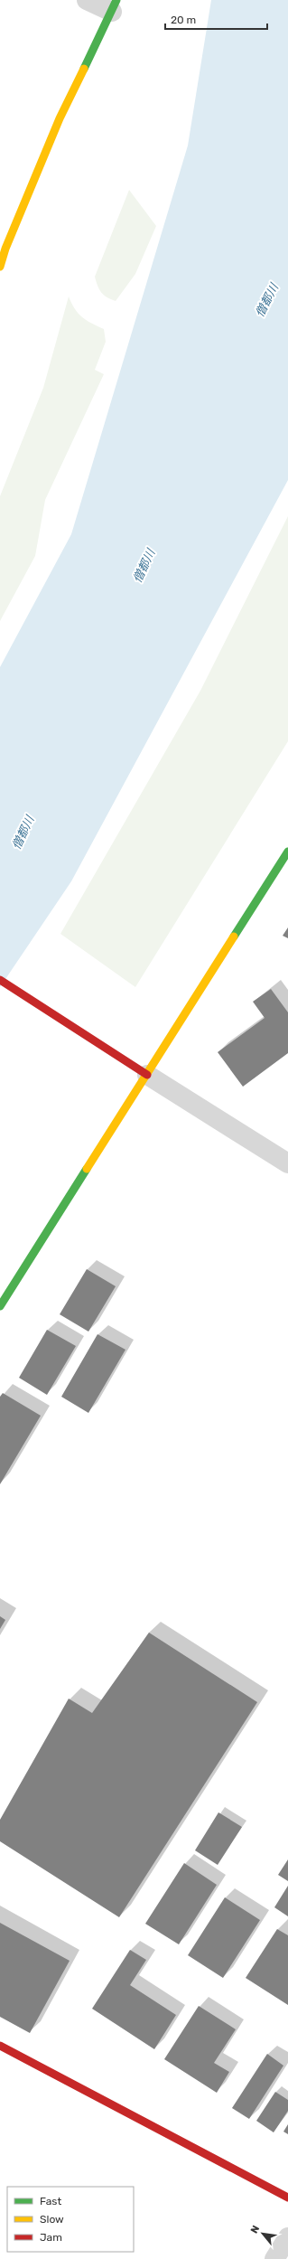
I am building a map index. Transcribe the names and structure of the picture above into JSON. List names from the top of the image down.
{
  "water": ["僧都川"],
  "legend": ["Fast", "Slow", "Jam"],
  "scale_bar": "20 m",
  "north": "top left"
}
